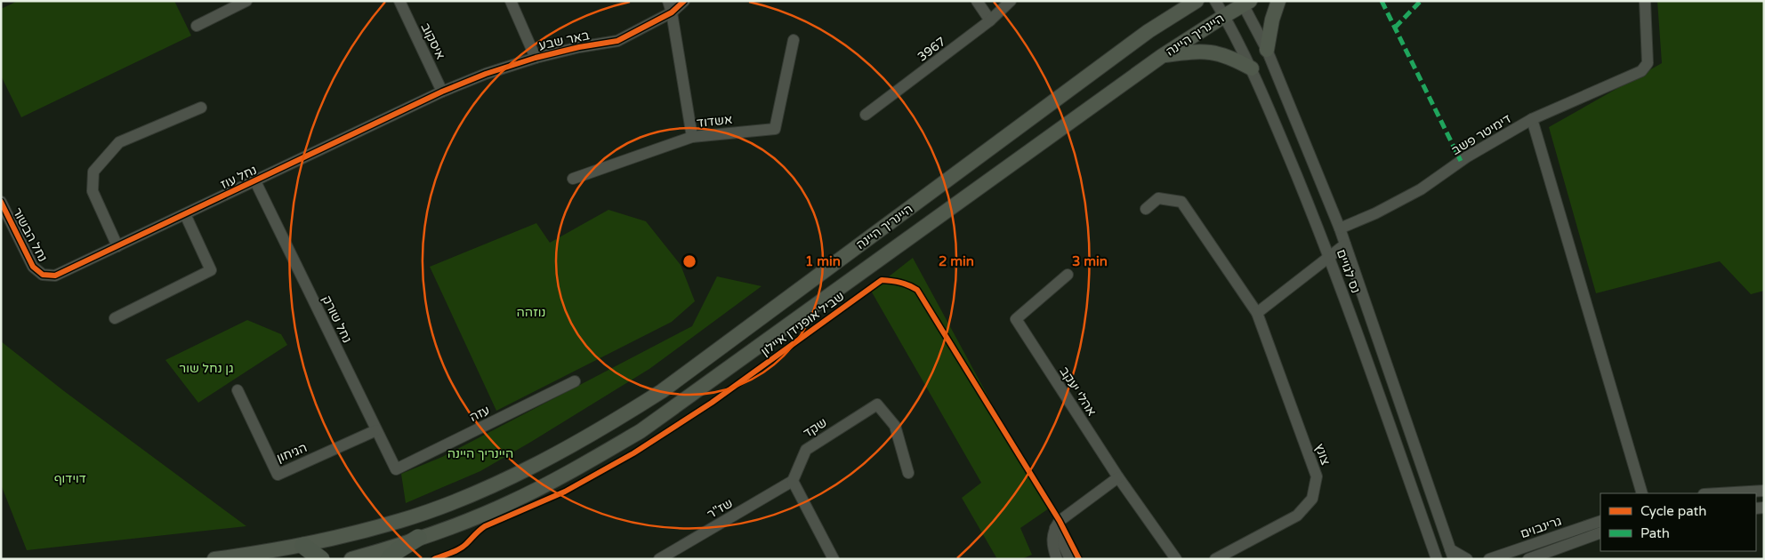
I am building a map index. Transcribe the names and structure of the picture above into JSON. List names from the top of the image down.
{
  "streets": {
    "main road": ["היינריך היינה"],
    "street": [
      "באר שבע",
      "איסקוב",
      "3967",
      "אשדוד",
      "דימיטר פשב",
      "נחל עוז",
      "נחל הבשור",
      "נס לגויים",
      "נחל שורק",
      "אהלי יעקב",
      "עזה",
      "שקד",
      "הגיחון",
      "צונץ",
      "שז\"ר",
      "גרינבוים"
    ],
    "cycle path": ["שביל אופנידן איילון"]
  },
  "crossings": [
    ["היינריך היינה", "נס לגויים"],
    ["באר שבע", "איסקוב"],
    ["באר שבע", "נחל עוז"],
    ["איסקוב", "נחל עוז"],
    ["דימיטר פשב", "נס לגויים"],
    ["נחל עוז", "נחל הבשור"],
    ["נחל עוז", "נחל שורק"],
    ["נחל שורק", "עזה"],
    ["נחל שורק", "הגיחון"],
    ["שקד", "שז\"ר"]
  ],
  "parks": [
    "נוזהה",
    "גן נחל שור",
    "היינריך היינה",
    "דוידוף"
  ],
  "legend": ["Cycle path", "Path"],
  "rings": ["1 min", "2 min", "3 min"]
}
